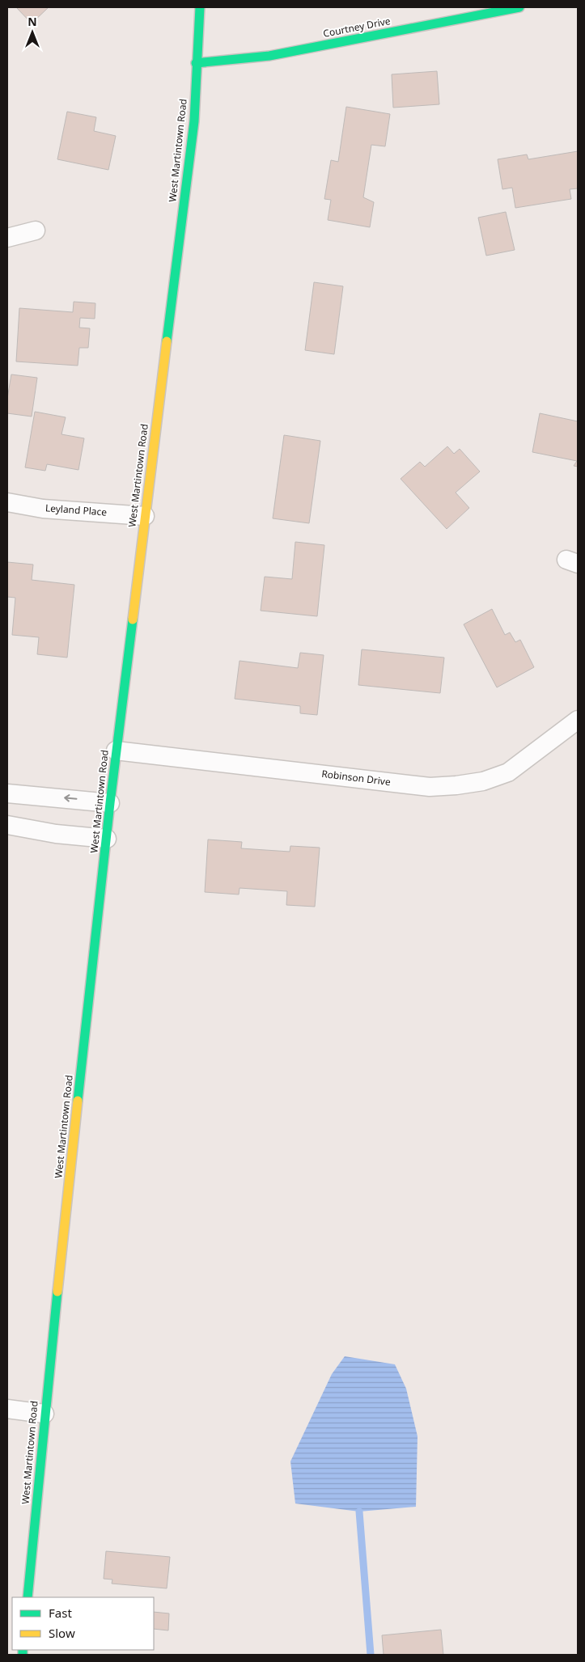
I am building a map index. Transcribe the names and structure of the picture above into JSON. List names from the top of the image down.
{
  "streets": {
    "main road": ["Courtney Drive", "West Martintown Road"],
    "street": ["Leyland Place", "Robinson Drive"]
  },
  "crossings": [
    ["Courtney Drive", "West Martintown Road"],
    ["West Martintown Road", "Leyland Place"],
    ["West Martintown Road", "Robinson Drive"]
  ],
  "legend": ["Fast", "Slow"],
  "north": "top"
}
